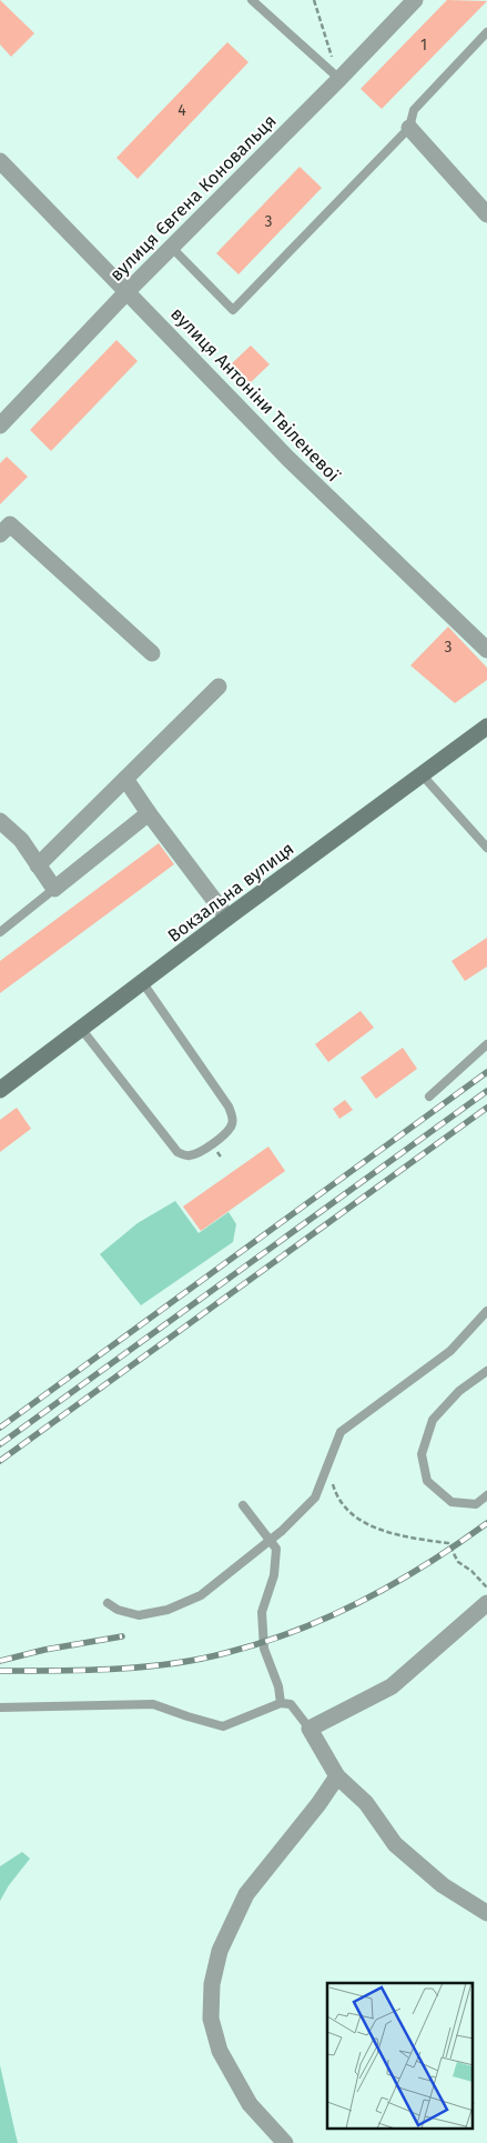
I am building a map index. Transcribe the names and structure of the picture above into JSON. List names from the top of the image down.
{
  "streets": {
    "street": ["вулиця Євгена Коновальця", "вулиця Антоніни Твіленевої", "Вокзальна вулиця"]
  },
  "crossings": [
    ["вулиця Євгена Коновальця", "вулиця Антоніни Твіленевої"]
  ],
  "house_numbers": [
    "1",
    "4",
    "3",
    "3"
  ]
}
